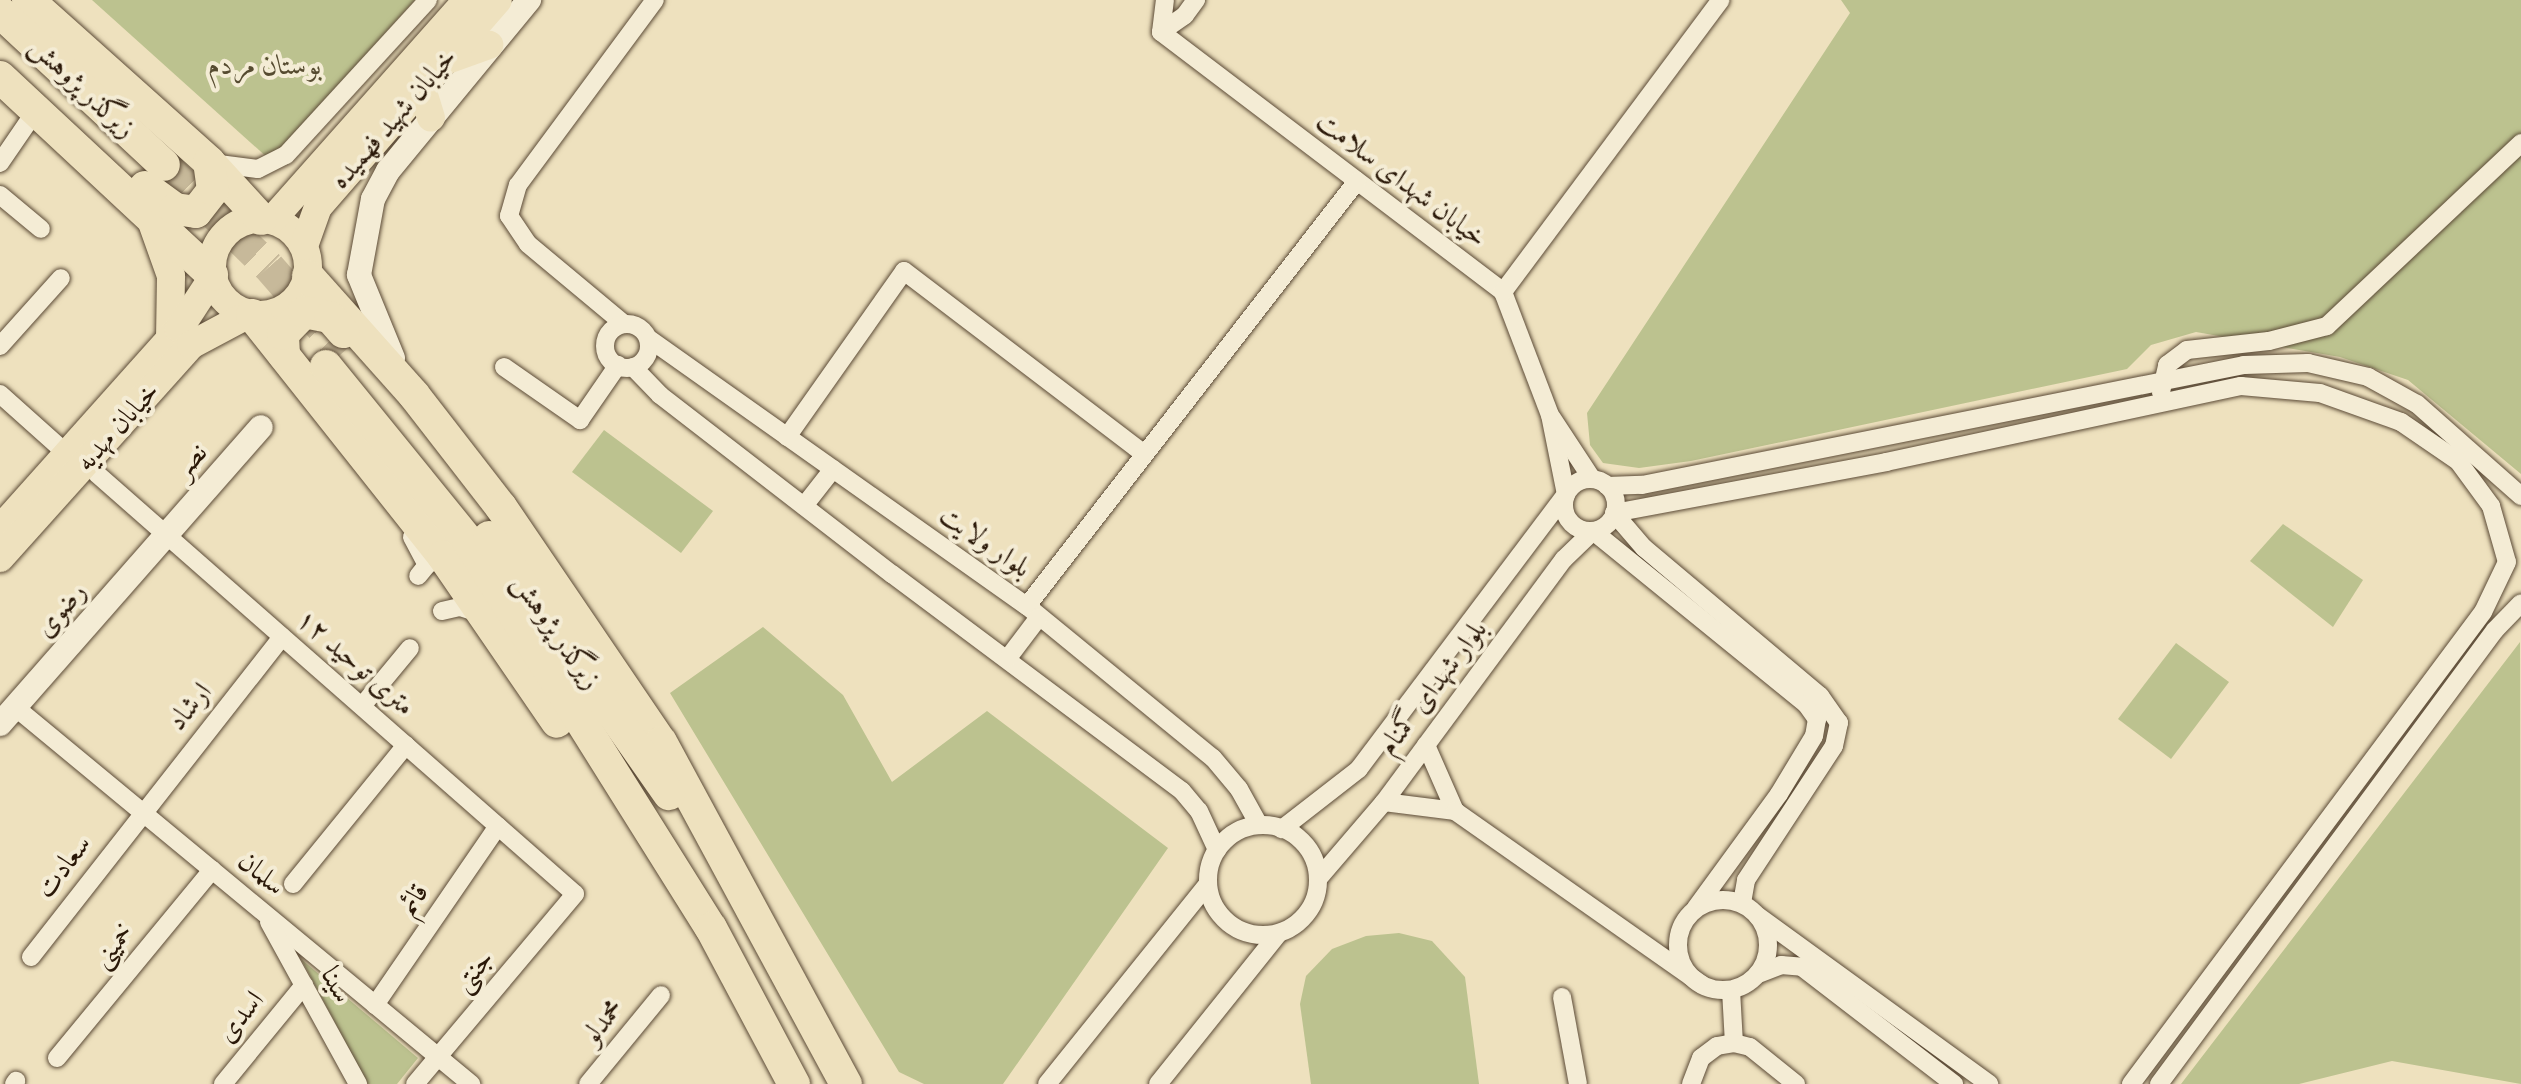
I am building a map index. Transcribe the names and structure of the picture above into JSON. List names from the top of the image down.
{
  "streets": {
    "highway": ["زیرگذر پژوهش"],
    "main road": ["خیابان شهید فهمیده", "خیابان مهدیه"],
    "street": [
      "خیابان شهدای سلامت",
      "نصر",
      "بلوار ولایت",
      "رضوی",
      "۱۲ متری توحید",
      "بلوار شهدای گمنام",
      "ارشاد",
      "سعادت",
      "سلمان",
      "قائم",
      "خمینی",
      "جنتی",
      "سینا",
      "اسدی",
      "محمدلو"
    ]
  },
  "crossings": [
    ["خیابان شهید فهمیده", "خیابان مهدیه"],
    ["نصر", "رضوی"],
    ["نصر", "۱۲ متری توحید"],
    ["بلوار ولایت", "بلوار شهدای گمنام"],
    ["رضوی", "۱۲ متری توحید"],
    ["رضوی", "سلمان"],
    ["۱۲ متری توحید", "ارشاد"],
    ["۱۲ متری توحید", "قائم"],
    ["۱۲ متری توحید", "جنتی"],
    ["ارشاد", "سعادت"],
    ["ارشاد", "سلمان"],
    ["سعادت", "سلمان"],
    ["سلمان", "قائم"],
    ["سلمان", "خمینی"],
    ["سلمان", "جنتی"],
    ["سلمان", "سینا"],
    ["سینا", "اسدی"]
  ],
  "parks": ["بوستان مردم"]
}
